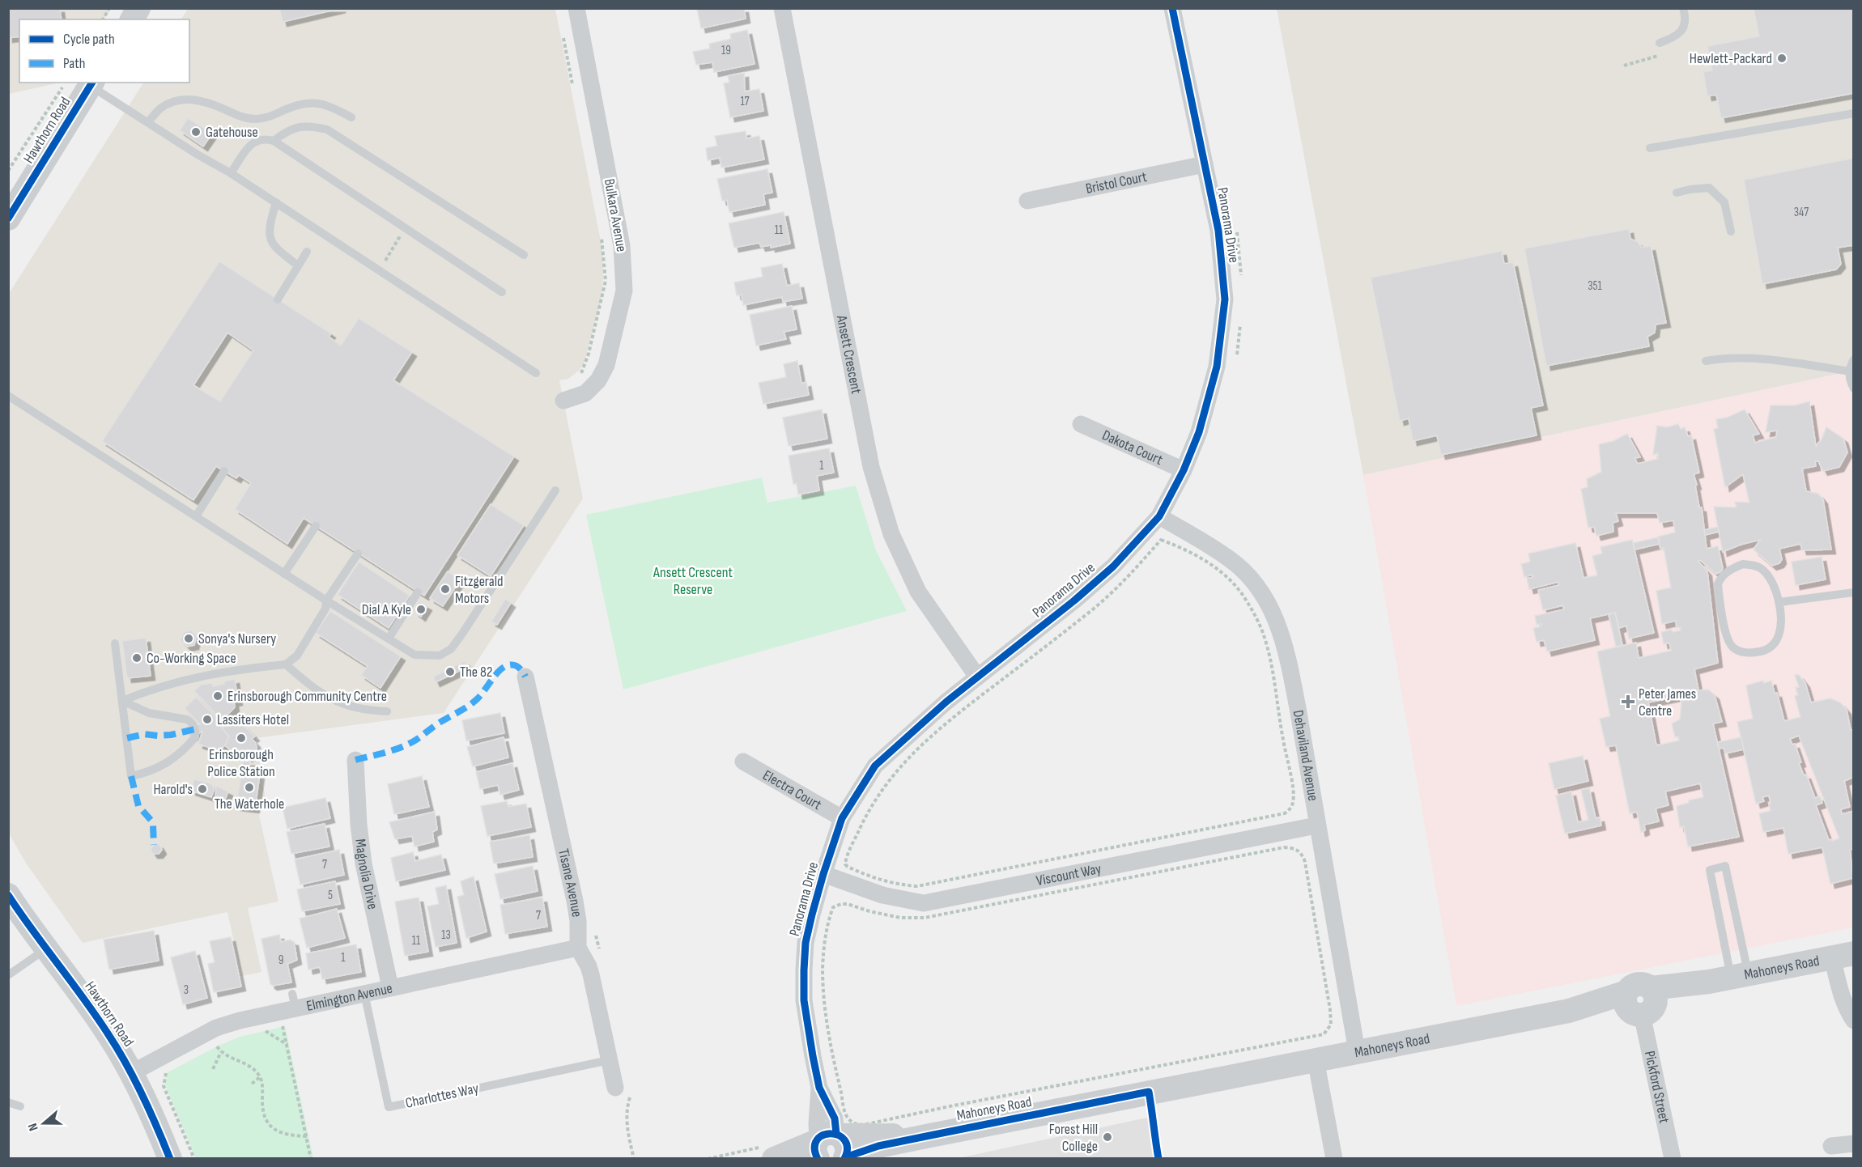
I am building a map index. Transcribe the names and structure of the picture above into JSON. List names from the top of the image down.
{
  "streets": {
    "main road": ["Hawthorn Road", "Mahoneys Road"],
    "street": [
      "Bristol Court",
      "Bulkara Avenue",
      "Panorama Drive",
      "Ansett Crescent",
      "Dakota Court",
      "Dehaviland Avenue",
      "Electra Court",
      "Magnolia Drive",
      "Viscount Way",
      "Tisane Avenue",
      "Elmington Avenue",
      "Pickford Street"
    ],
    "lane": ["Charlottes Way"]
  },
  "crossings": [
    ["Hawthorn Road", "Elmington Avenue"],
    ["Bristol Court", "Panorama Drive"],
    ["Panorama Drive", "Ansett Crescent"],
    ["Panorama Drive", "Dakota Court"],
    ["Panorama Drive", "Dehaviland Avenue"],
    ["Panorama Drive", "Electra Court"],
    ["Panorama Drive", "Viscount Way"],
    ["Panorama Drive", "Mahoneys Road"],
    ["Dehaviland Avenue", "Viscount Way"],
    ["Dehaviland Avenue", "Mahoneys Road"],
    ["Magnolia Drive", "Elmington Avenue"],
    ["Tisane Avenue", "Elmington Avenue"],
    ["Tisane Avenue", "Charlottes Way"],
    ["Mahoneys Road", "Pickford Street"],
    ["Elmington Avenue", "Charlottes Way"]
  ],
  "parks": ["Ansett Crescent Reserve"],
  "places": {
    "other": [
      "Hewlett-Packard",
      "Gatehouse",
      "Fitzgerald Motors",
      "Dial A Kyle",
      "Sonya's Nursery",
      "Co-Working Space",
      "The 82",
      "Erinsborough Community Centre",
      "Lassiters Hotel",
      "Erinsborough Police Station",
      "The Waterhole",
      "Harold's",
      "Forest Hill College"
    ],
    "health": ["Peter James Centre"]
  },
  "house_numbers": [
    "19",
    "17",
    "347",
    "11",
    "351",
    "1",
    "7",
    "5",
    "7",
    "13",
    "11",
    "1",
    "9",
    "3"
  ],
  "legend": ["Cycle path", "Path"],
  "north": "left"
}
